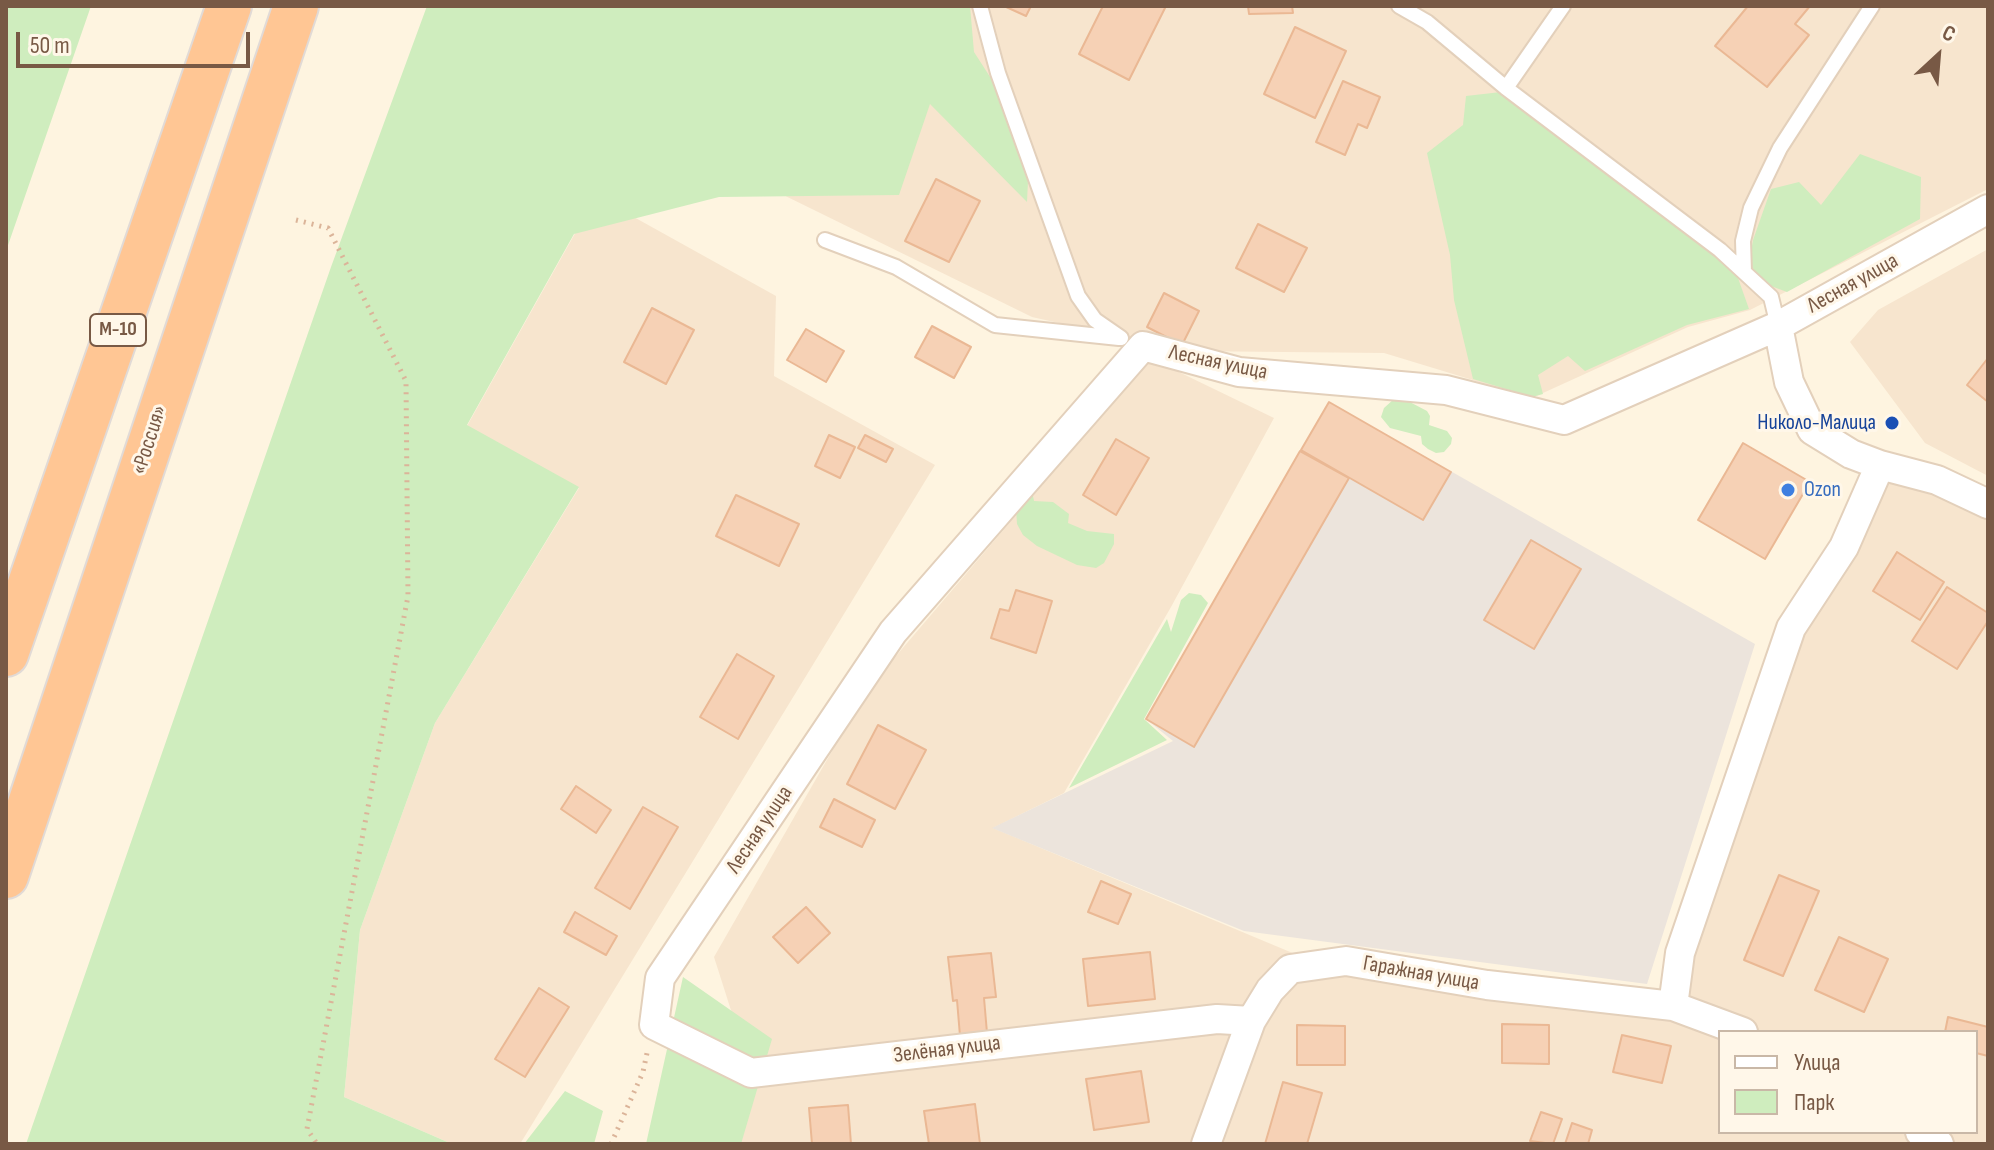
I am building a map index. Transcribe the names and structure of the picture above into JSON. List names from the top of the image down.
{
  "streets": {
    "highway": ["М-10", "«Россия»"],
    "street": ["Лесная улица", "Гаражная улица", "Зелёная улица"]
  },
  "crossings": [
    ["Лесная улица", "Зелёная улица"],
    ["Гаражная улица", "Зелёная улица"]
  ],
  "places": ["Николо-Малица", "Ozon"],
  "legend": ["Улица", "Парк"],
  "scale_bar": "50 m",
  "north": "top right"
}
